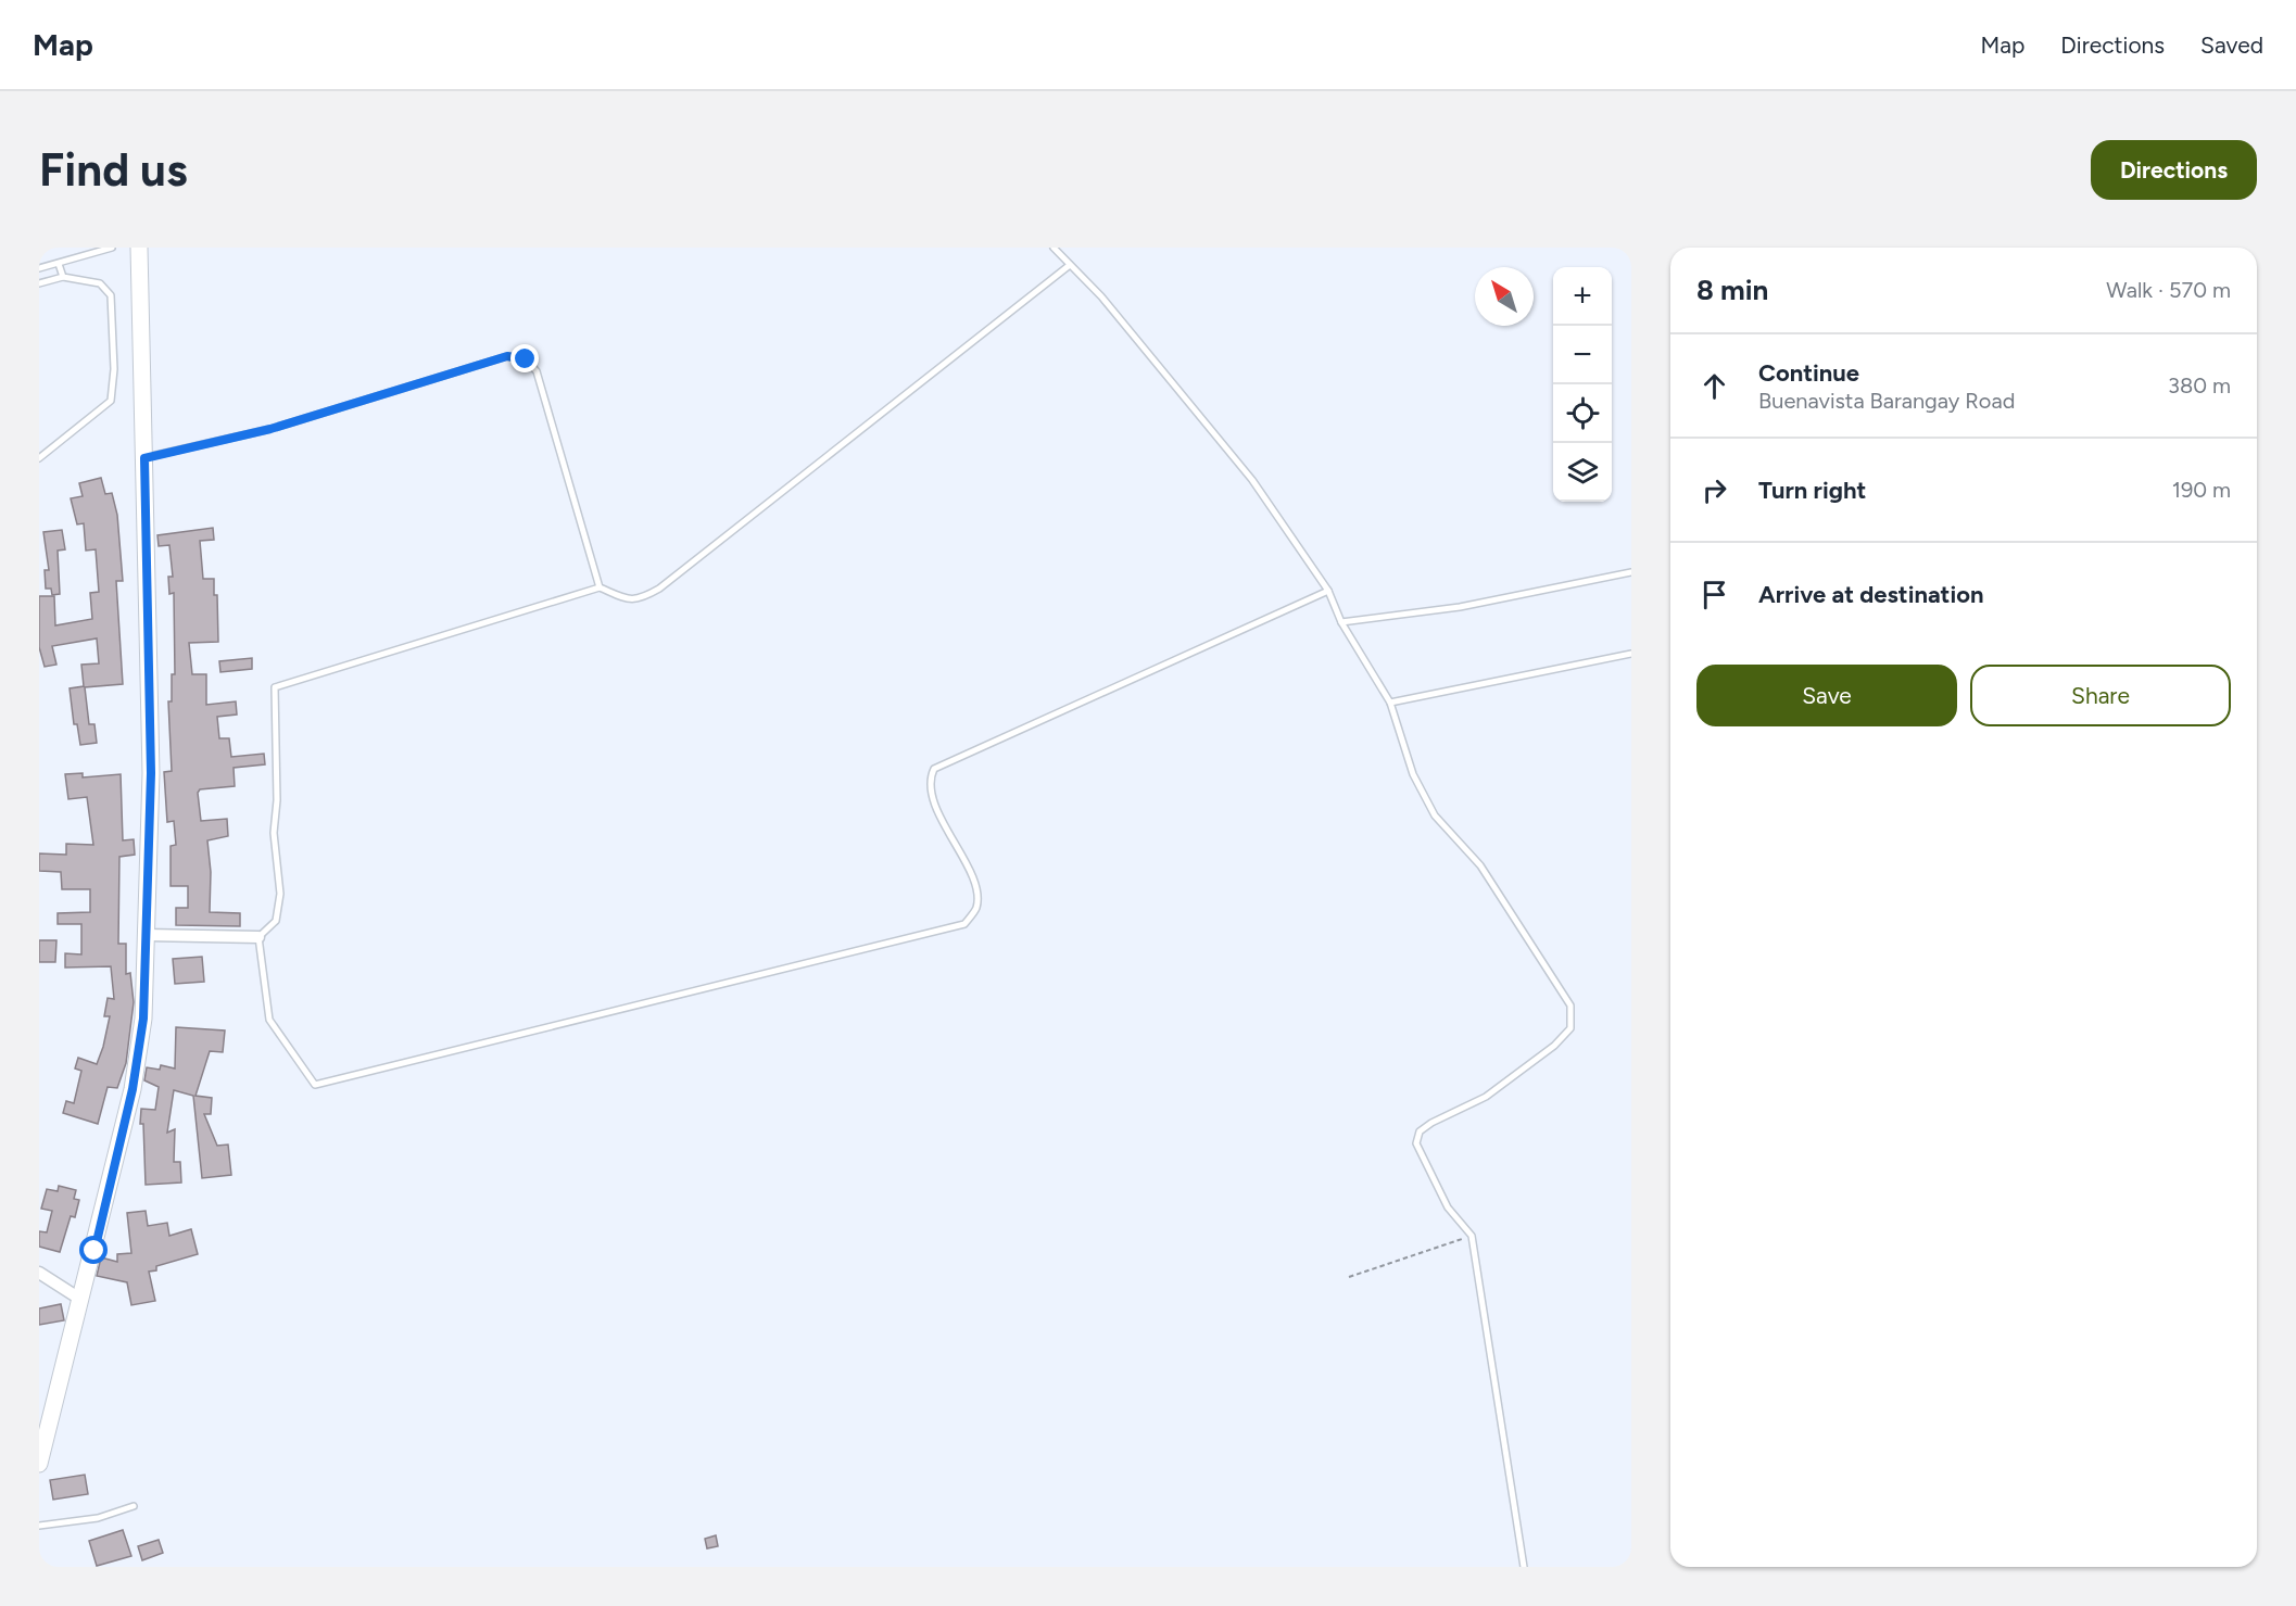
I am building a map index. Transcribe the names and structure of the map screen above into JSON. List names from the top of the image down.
{
  "north": "top left",
  "page": {
    "header": "Map",
    "nav": ["Map", "Directions", "Saved"],
    "buttons": [
      "Directions",
      ["Save", "Share"]
    ],
    "title": "Find us",
    "heading": ["8 min", "Walk · 570 m"],
    "map_buttons": ["+", "−"],
    "list": [
      ["Continue", "Buenavista Barangay Road", "380 m"],
      ["Turn right", "190 m"],
      "Arrive at destination"
    ]
  }
}
